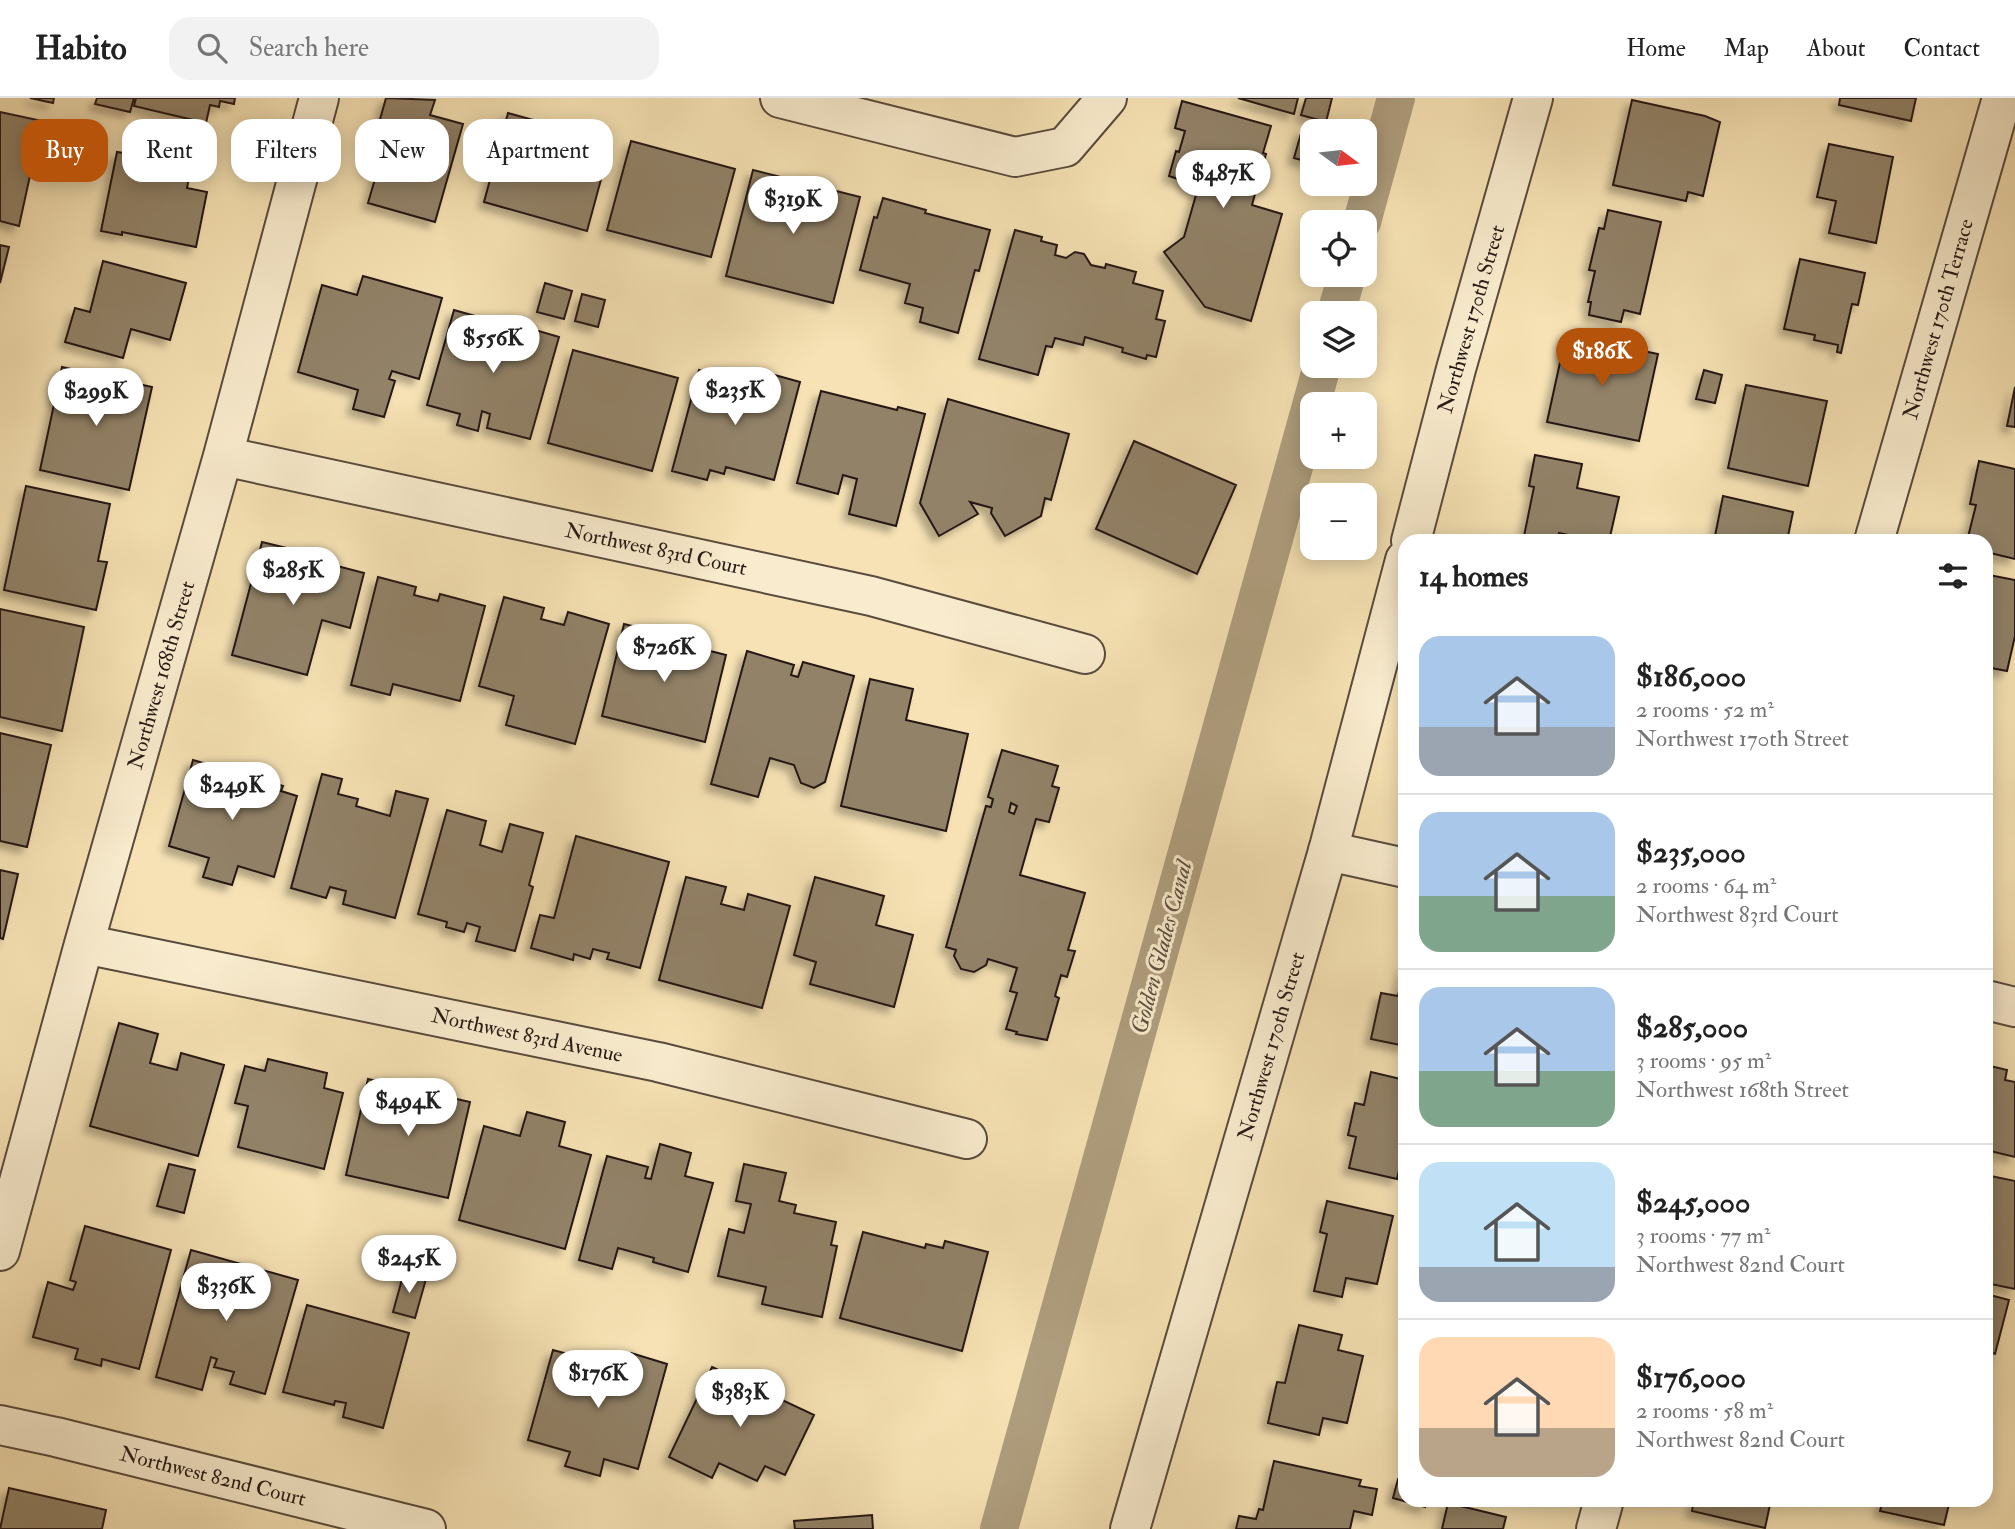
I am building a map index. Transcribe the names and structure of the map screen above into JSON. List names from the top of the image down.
{
  "streets": {
    "street": [
      "Northwest 170th Street",
      "Northwest 170th Terrace",
      "Northwest 83rd Court",
      "Northwest 168th Street",
      "Northwest 83rd Avenue",
      "Northwest 82nd Court"
    ]
  },
  "crossings": [
    ["Northwest 83rd Court", "Northwest 168th Street"],
    ["Northwest 168th Street", "Northwest 83rd Avenue"]
  ],
  "water": ["Golden Glades Canal"],
  "north": "right",
  "page": {
    "header": "Habito",
    "search": "Search here",
    "nav": [
      "Home",
      "Map",
      "About",
      "Contact"
    ],
    "map_buttons": ["+", "−"],
    "chip": [
      "Buy",
      "Rent",
      "Filters",
      "New",
      "Apartment"
    ],
    "price": [
      "$487K",
      "$319K",
      "$556K",
      "$186K",
      "$235K",
      "$299K",
      "$285K",
      "$726K",
      "$249K",
      "$494K",
      "$245K",
      "$336K",
      "$176K",
      "$383K"
    ],
    "heading": "14 homes",
    "list": [
      {
        "name": "$186,000",
        "note": "2 rooms · 52 m² · Northwest 170th Street"
      },
      {
        "name": "$235,000",
        "note": "2 rooms · 64 m² · Northwest 83rd Court"
      },
      {
        "name": "$285,000",
        "note": "3 rooms · 95 m² · Northwest 168th Street"
      },
      {
        "name": "$245,000",
        "note": "3 rooms · 77 m² · Northwest 82nd Court"
      },
      {
        "name": "$176,000",
        "note": "2 rooms · 58 m² · Northwest 82nd Court"
      }
    ]
  }
}
